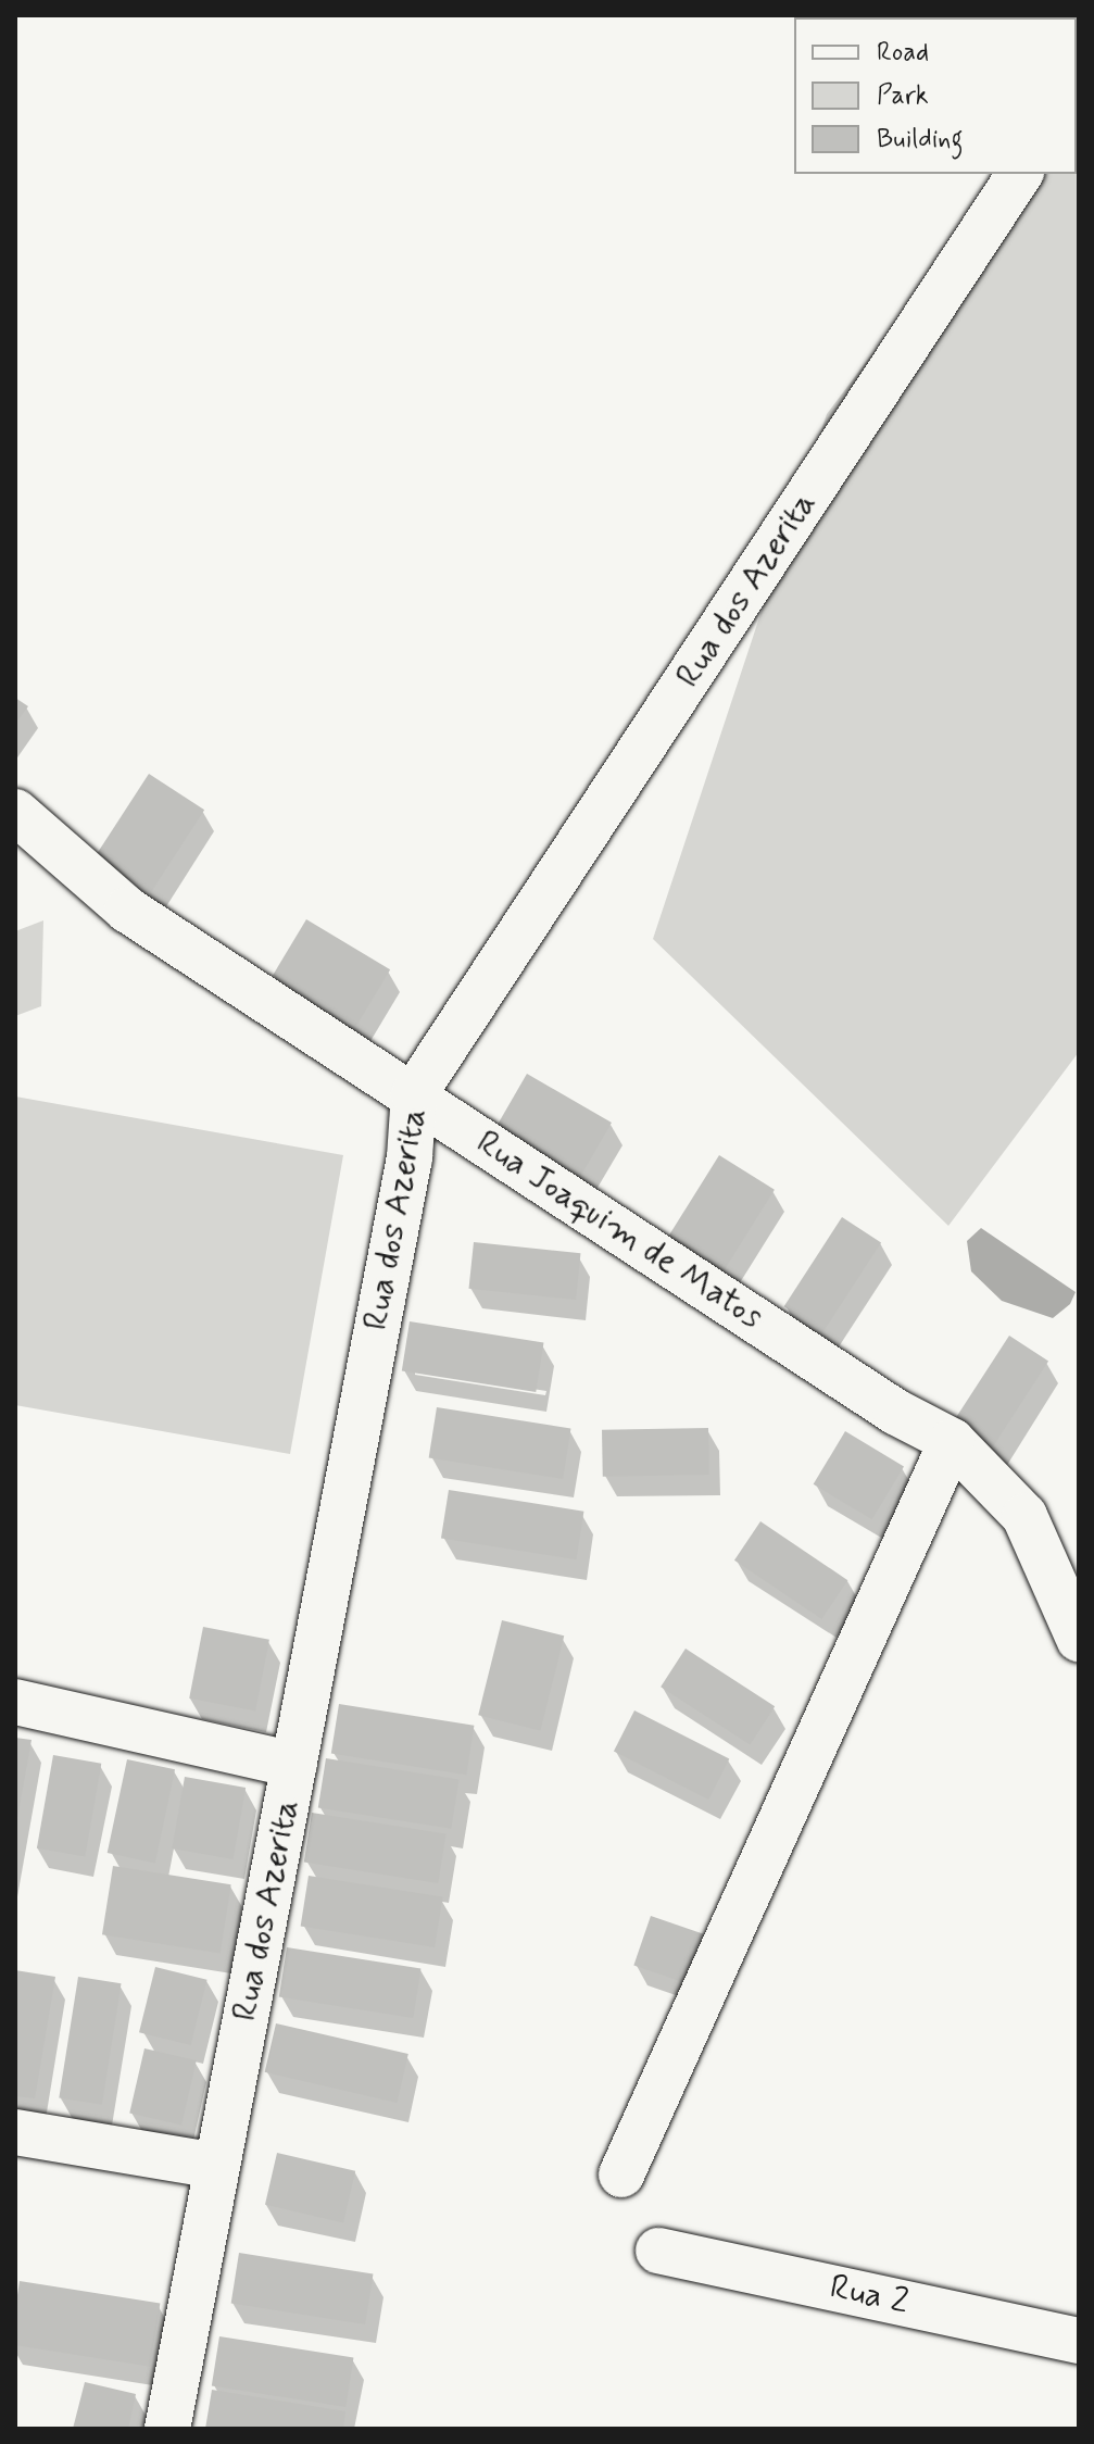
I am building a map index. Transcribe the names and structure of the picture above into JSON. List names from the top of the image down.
{
  "streets": {
    "street": ["Rua dos Azerita", "Rua Joaquim de Matos", "Rua 2"]
  },
  "crossings": [
    ["Rua dos Azerita", "Rua Joaquim de Matos"]
  ],
  "legend": ["Road", "Park", "Building"]
}
